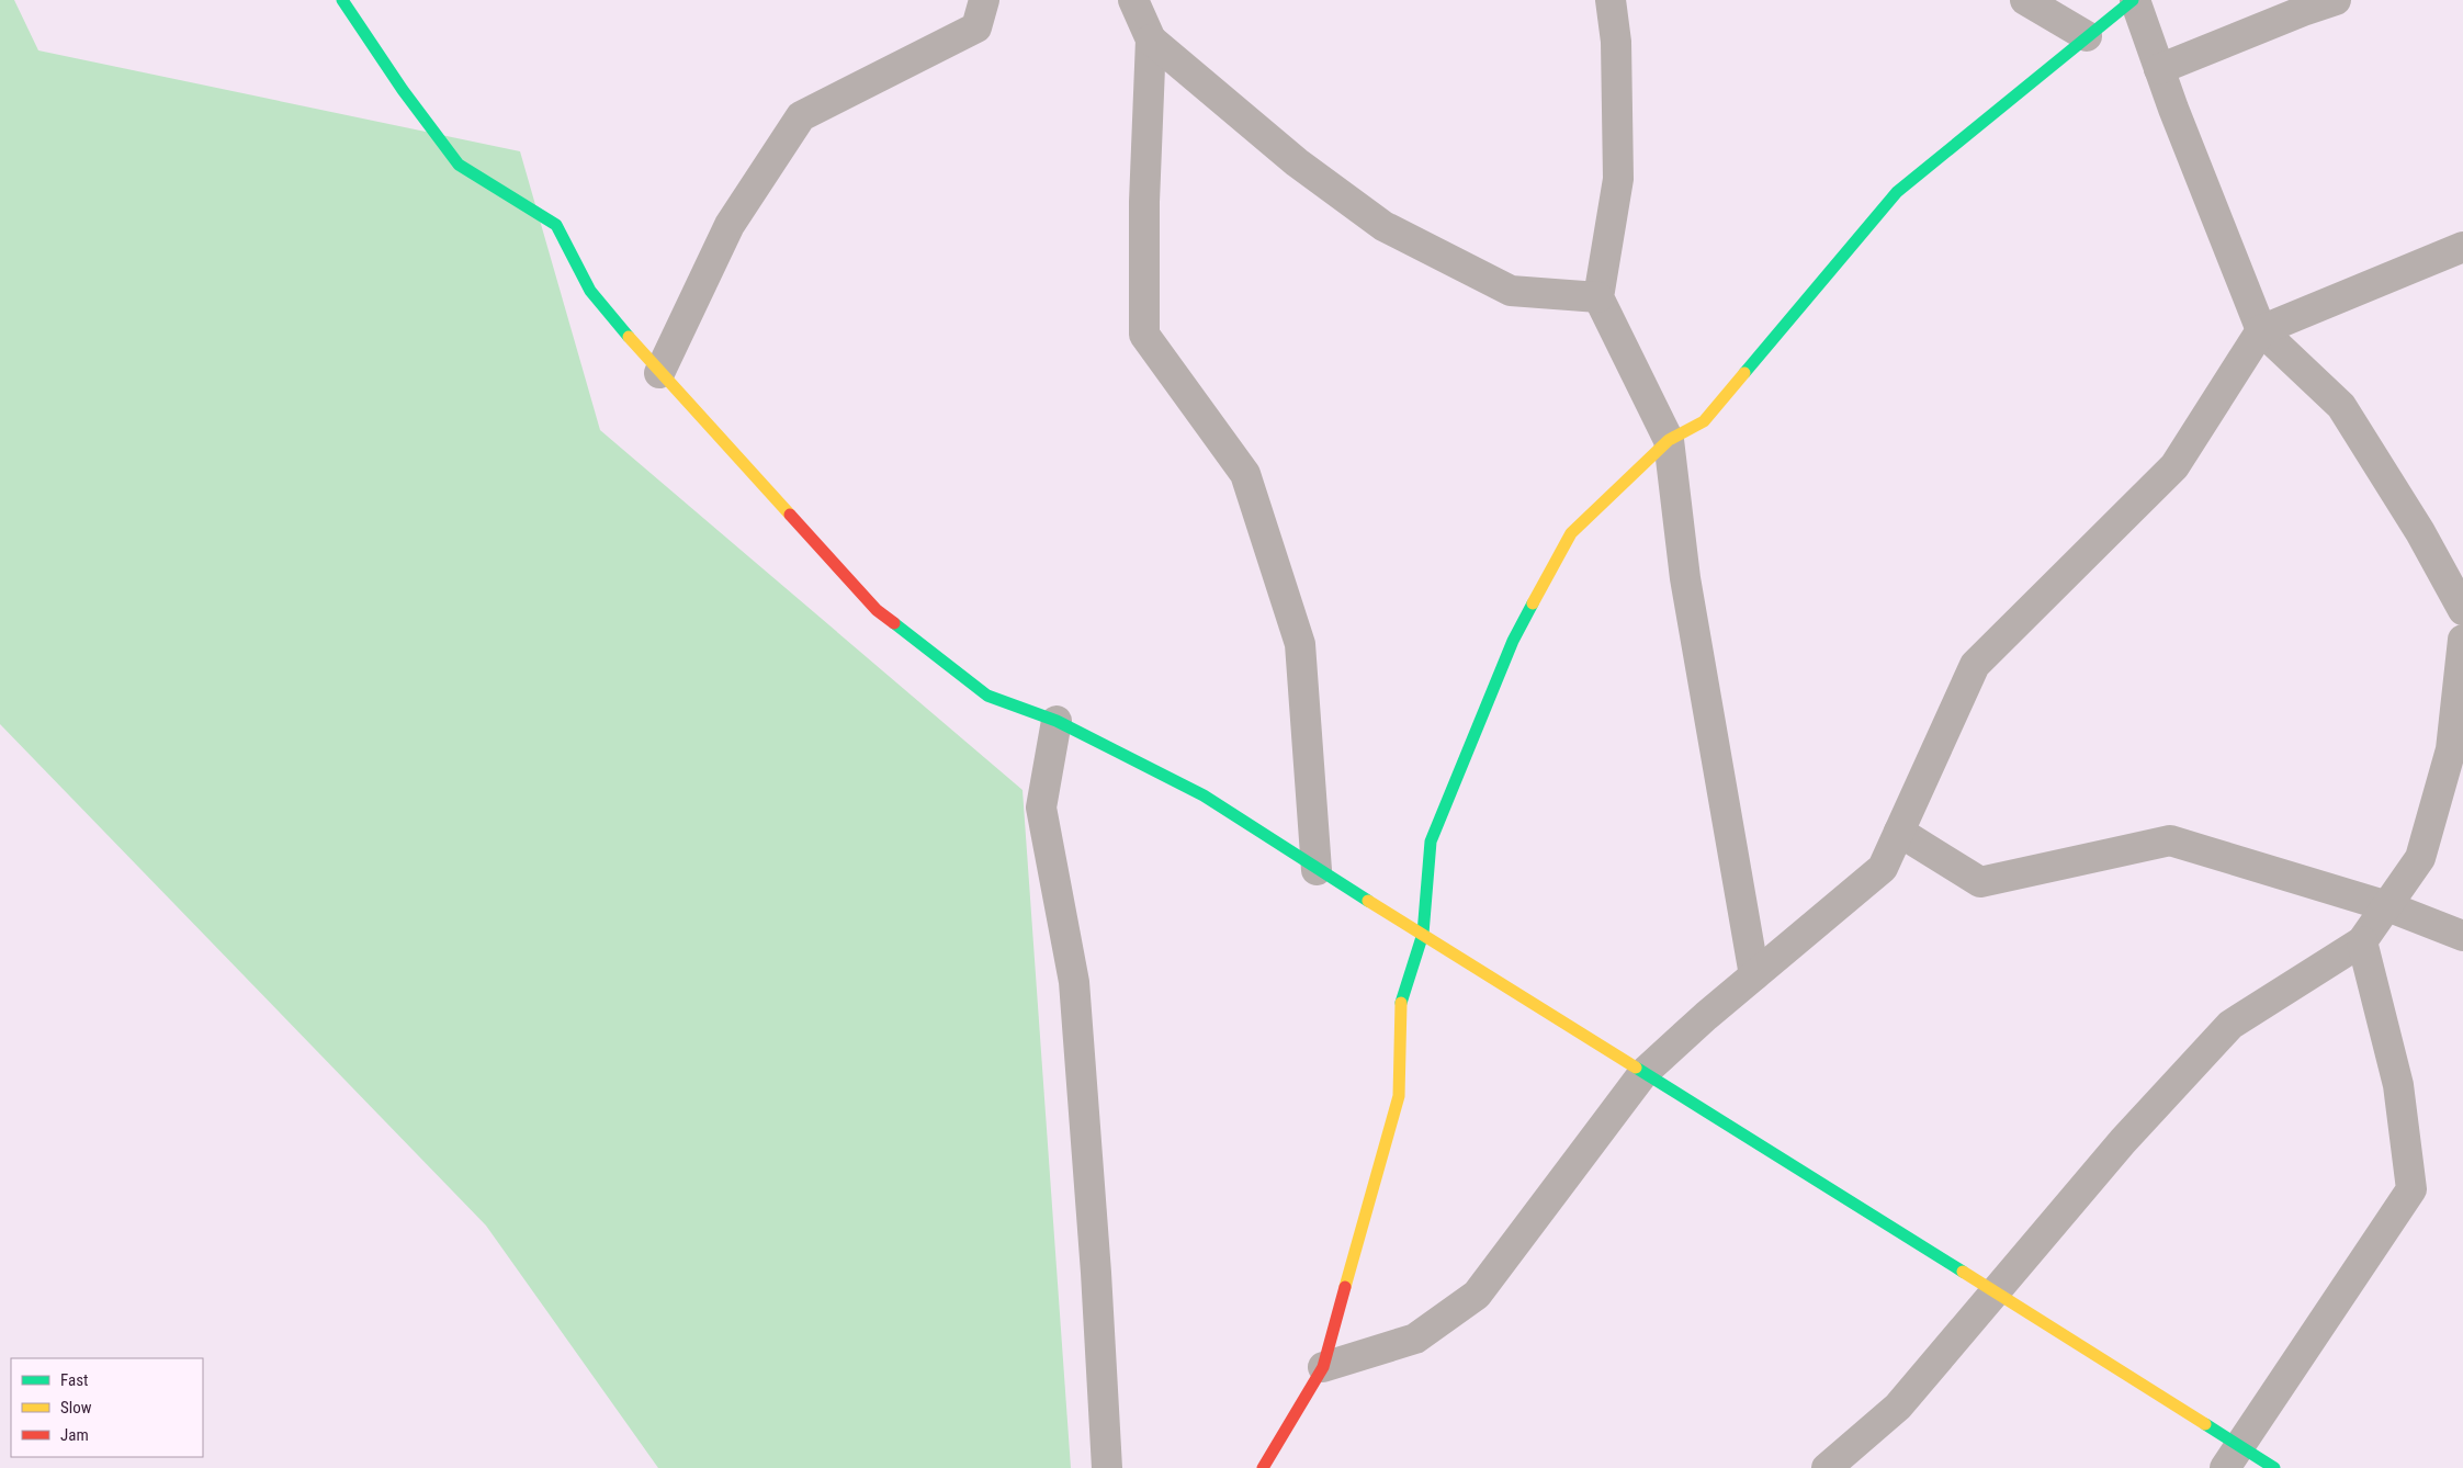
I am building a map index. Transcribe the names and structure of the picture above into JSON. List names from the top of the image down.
{
  "legend": ["Fast", "Slow", "Jam"]
}
